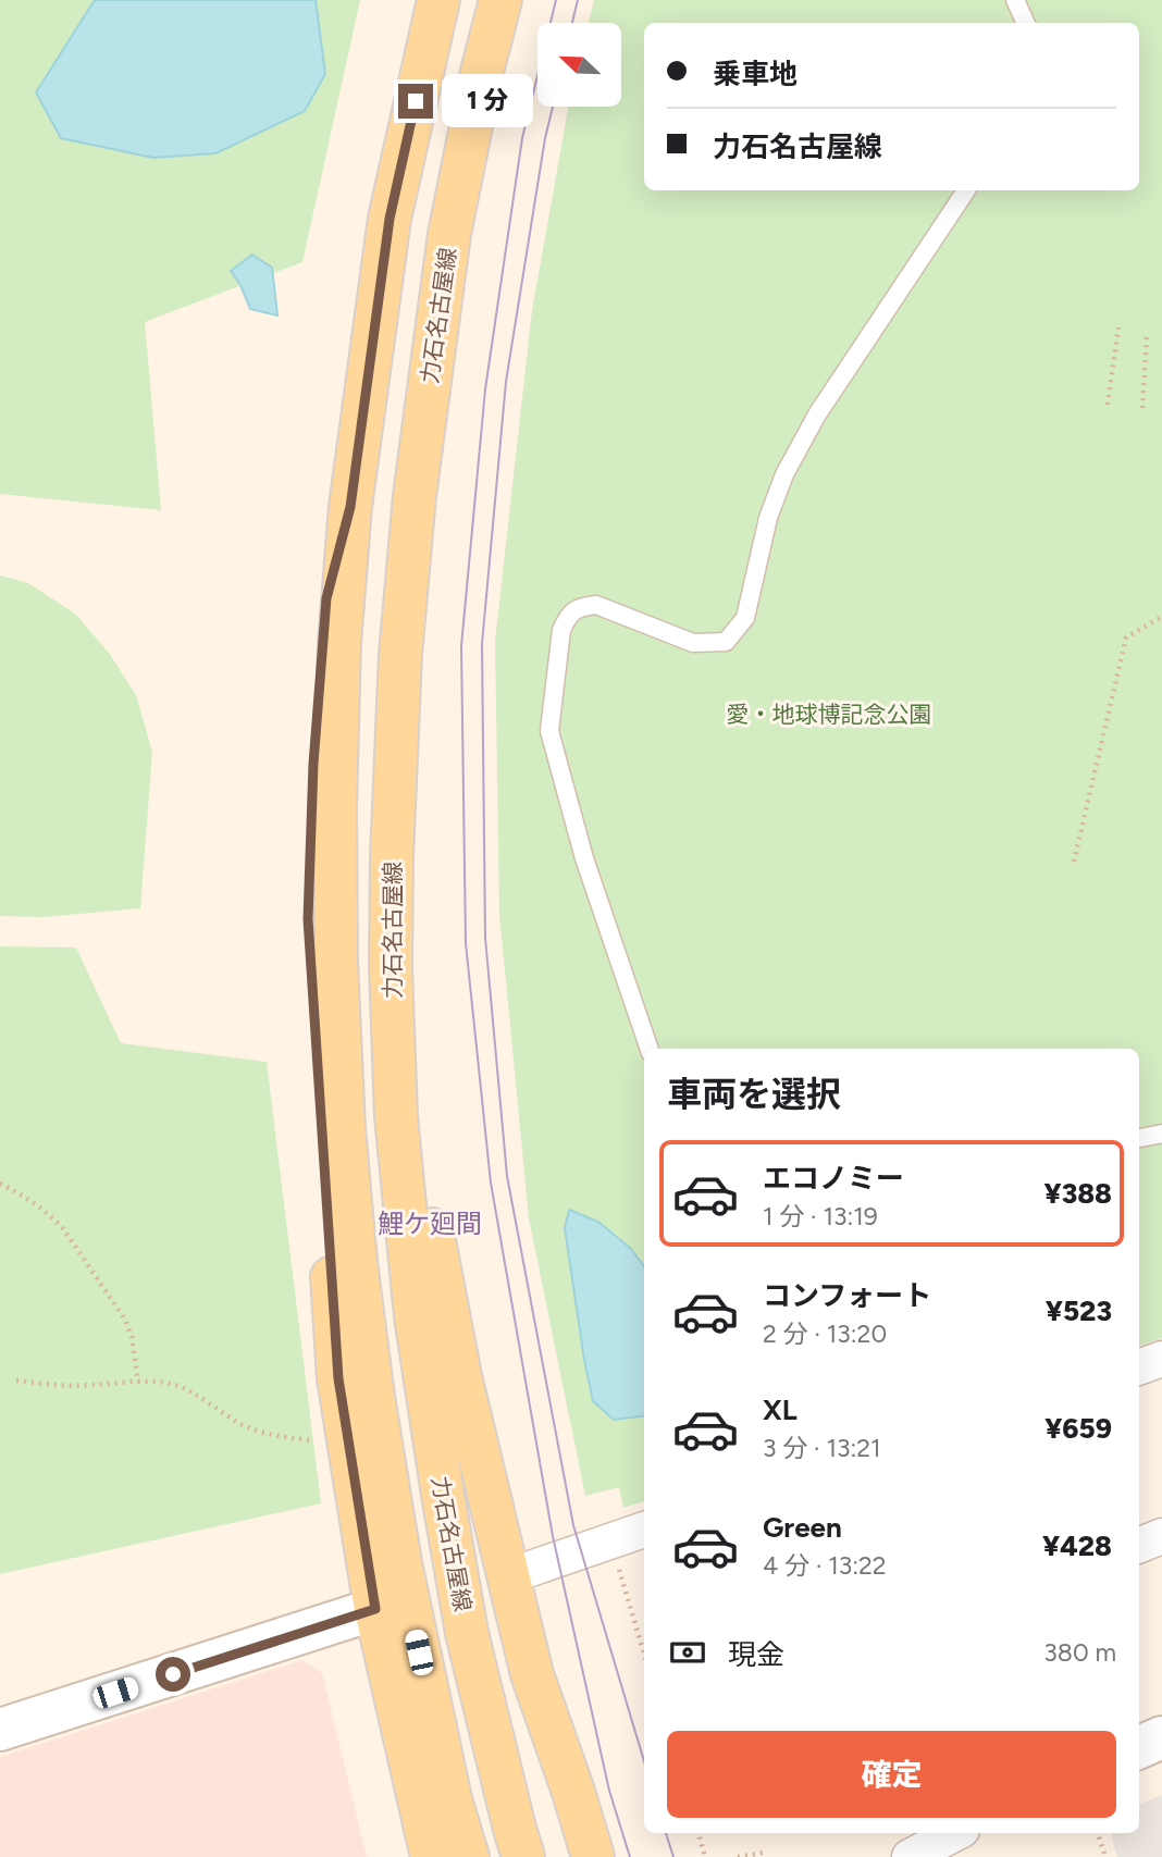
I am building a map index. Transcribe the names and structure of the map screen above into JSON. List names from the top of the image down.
{
  "streets": {
    "main road": ["力石名古屋線"]
  },
  "districts": ["鯉ケ廻間"],
  "parks": ["愛・地球博記念公園"],
  "north": "top left",
  "page": {
    "banner": ["乗車地", "力石名古屋線"],
    "bubble": "1 分",
    "heading": "車両を選択",
    "list": [
      {
        "name": "エコノミー",
        "note": "1 分 · 13:19",
        "value": "¥388"
      },
      {
        "name": "コンフォート",
        "note": "2 分 · 13:20",
        "value": "¥523"
      },
      {
        "name": "XL",
        "note": "3 分 · 13:21",
        "value": "¥659"
      },
      {
        "name": "Green",
        "note": "4 分 · 13:22",
        "value": "¥428"
      }
    ],
    "pay": ["現金", "380 m"],
    "buttons": "確定"
  }
}
